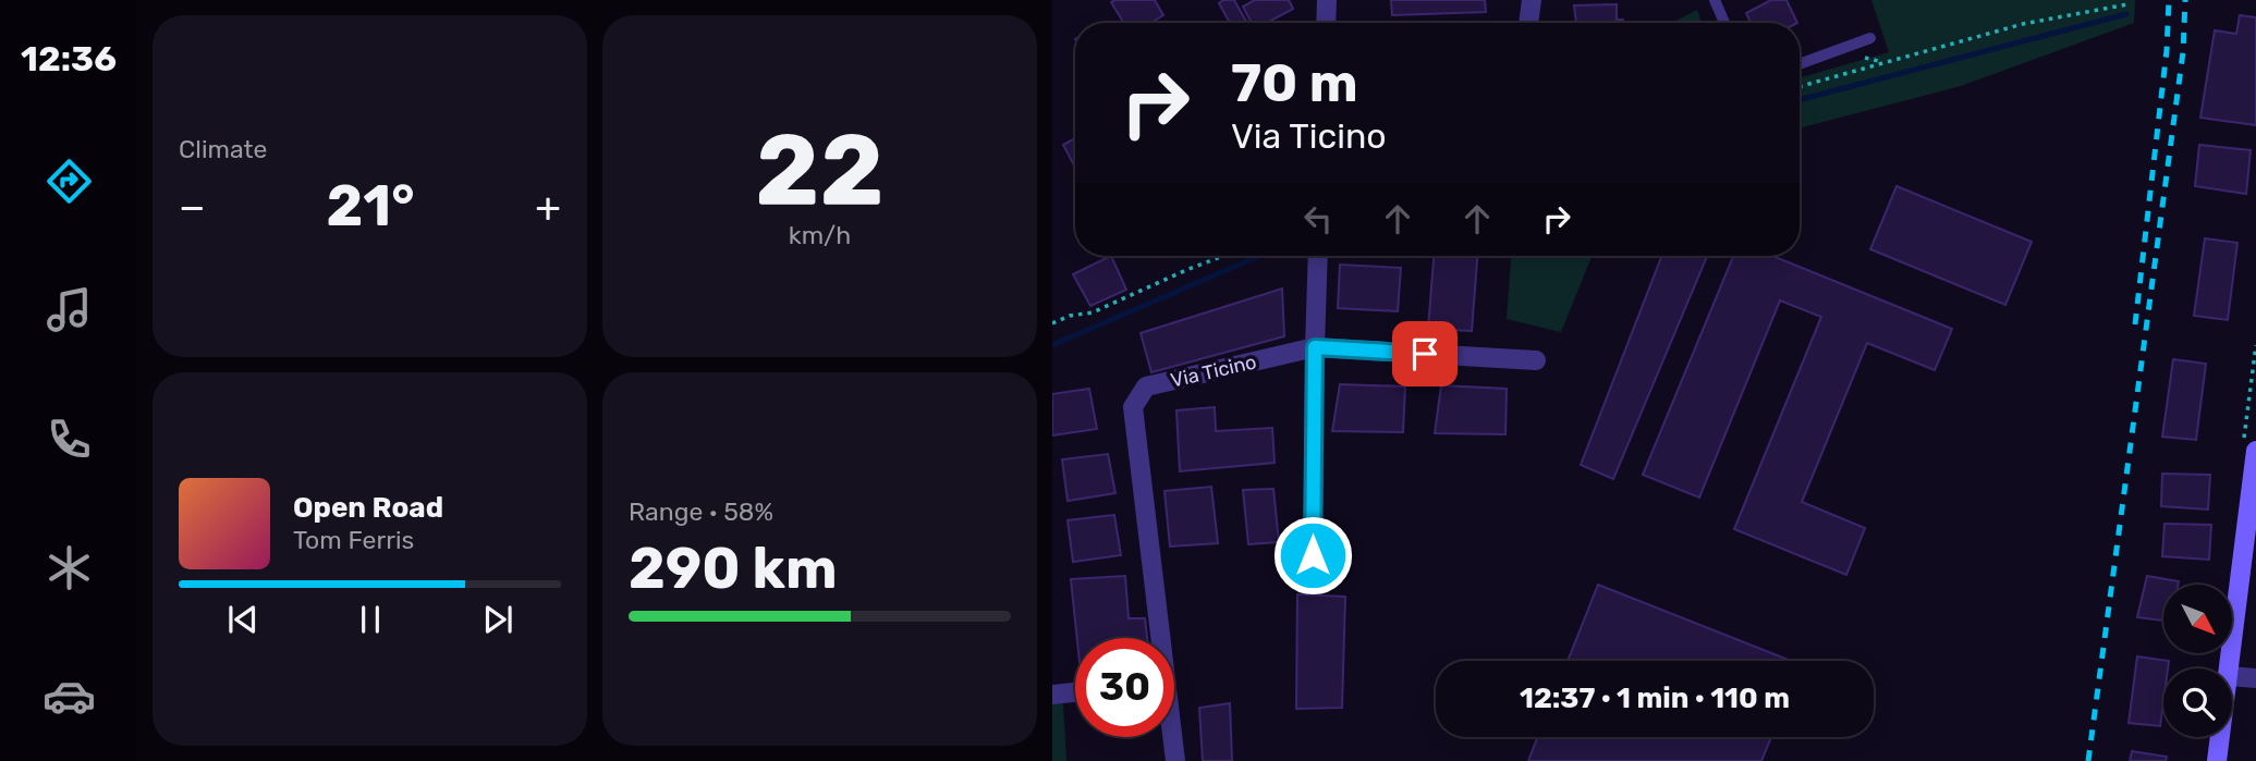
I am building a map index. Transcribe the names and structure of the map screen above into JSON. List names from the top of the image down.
{
  "streets": {
    "street": ["Via Ticino"]
  },
  "north": "bottom right",
  "page": {
    "tabs": "12:36",
    "tile": [
      "Climate",
      ["22", "km/h"],
      ["Range · 58%", "290 km"]
    ],
    "turn": ["70 m", "Via Ticino"],
    "heat": ["−", "21°", "+"],
    "song": ["Open Road", "Tom Ferris"],
    "limit": "30",
    "trip": "12:37 · 1 min · 110 m"
  }
}
